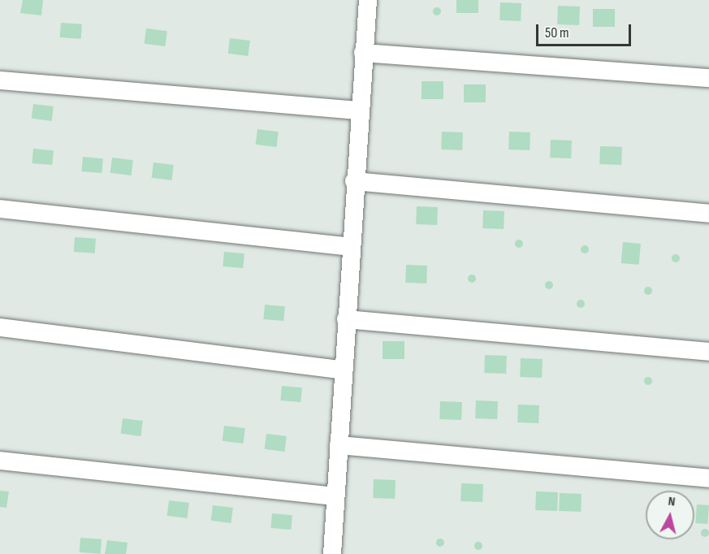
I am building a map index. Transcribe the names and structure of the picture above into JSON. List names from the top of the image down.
{
  "scale_bar": "50 m",
  "north": "top"
}
